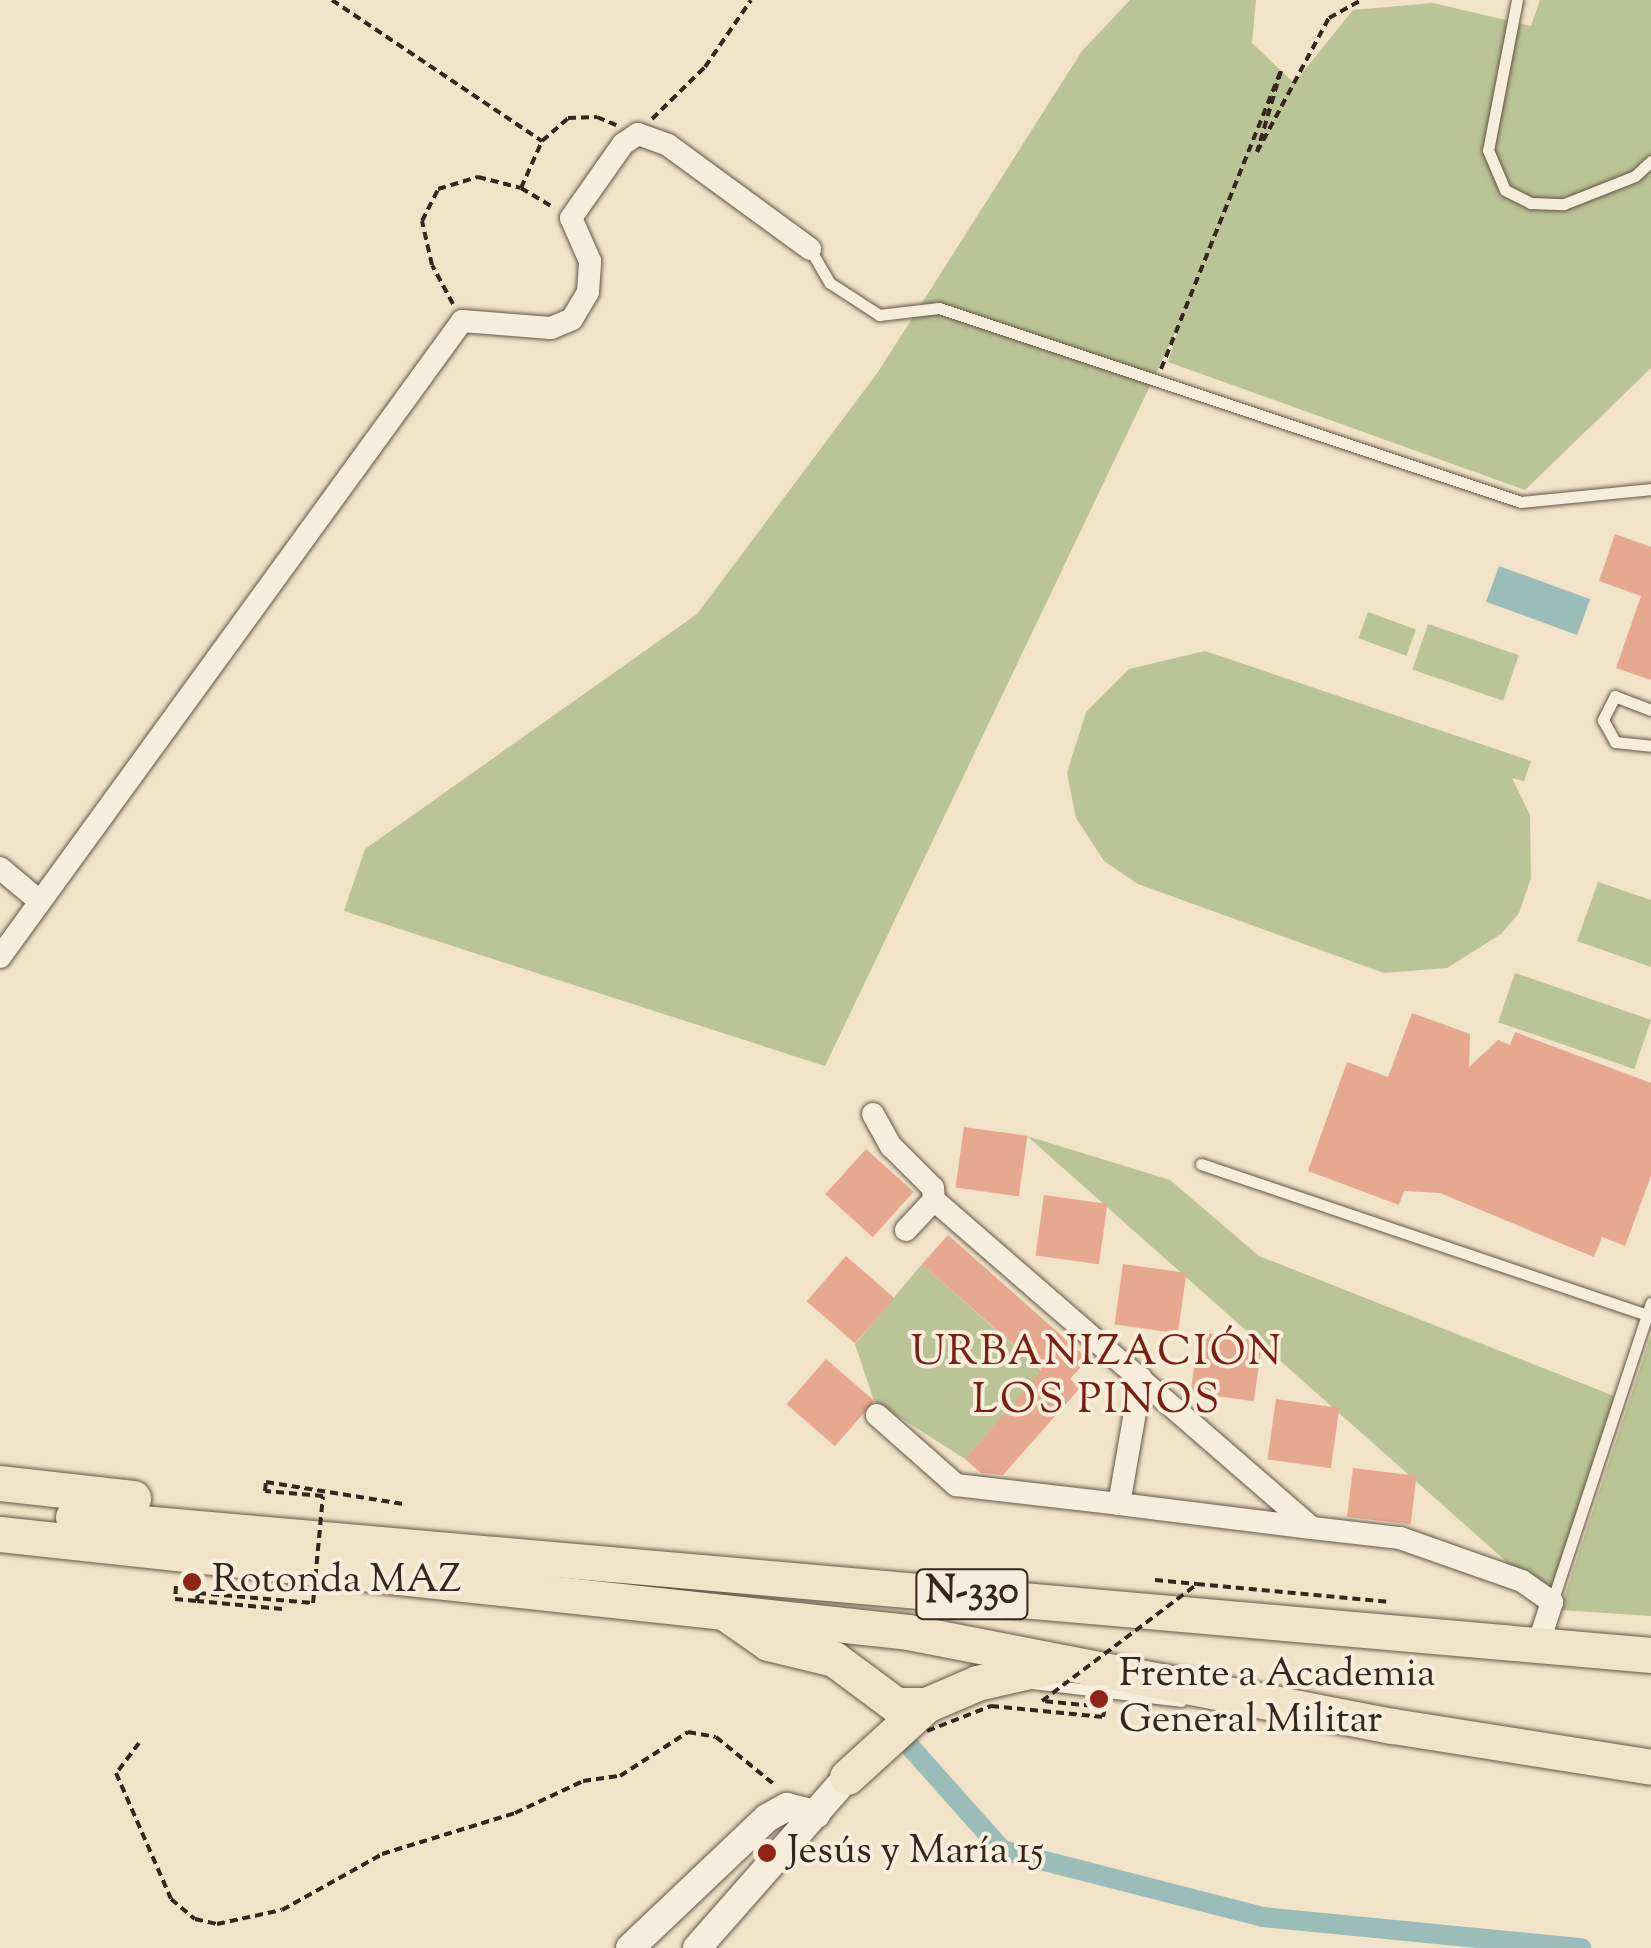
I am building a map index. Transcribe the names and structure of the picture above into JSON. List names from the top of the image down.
{
  "streets": {
    "highway": ["N-330"]
  },
  "districts": ["URBANIZACIÓN LOS PINOS"],
  "places": ["Rotonda MAZ", "Frente a Academia General Militar", "Jesús y María 15"]
}
